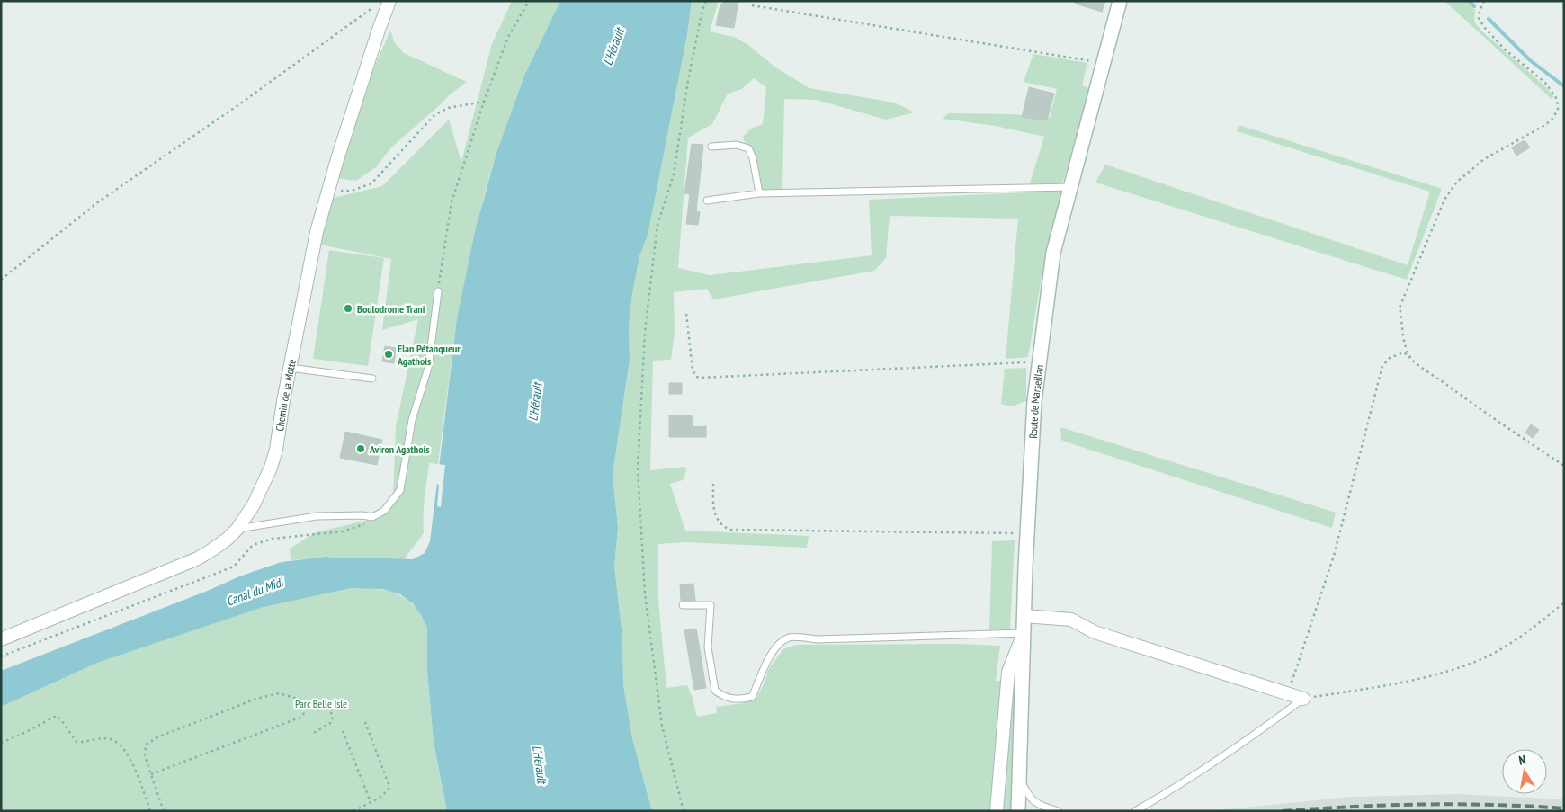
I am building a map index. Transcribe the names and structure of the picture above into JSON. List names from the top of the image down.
{
  "streets": {
    "main road": ["Route de Marseillan"],
    "street": ["Chemin de la Motte"]
  },
  "water": ["L'Hérault", "Canal du Midi"],
  "parks": ["Parc Belle Isle"],
  "places": ["Boulodrome Trani", "Elan Pétanqueur Agathois", "Aviron Agathois"],
  "north": "top"
}
